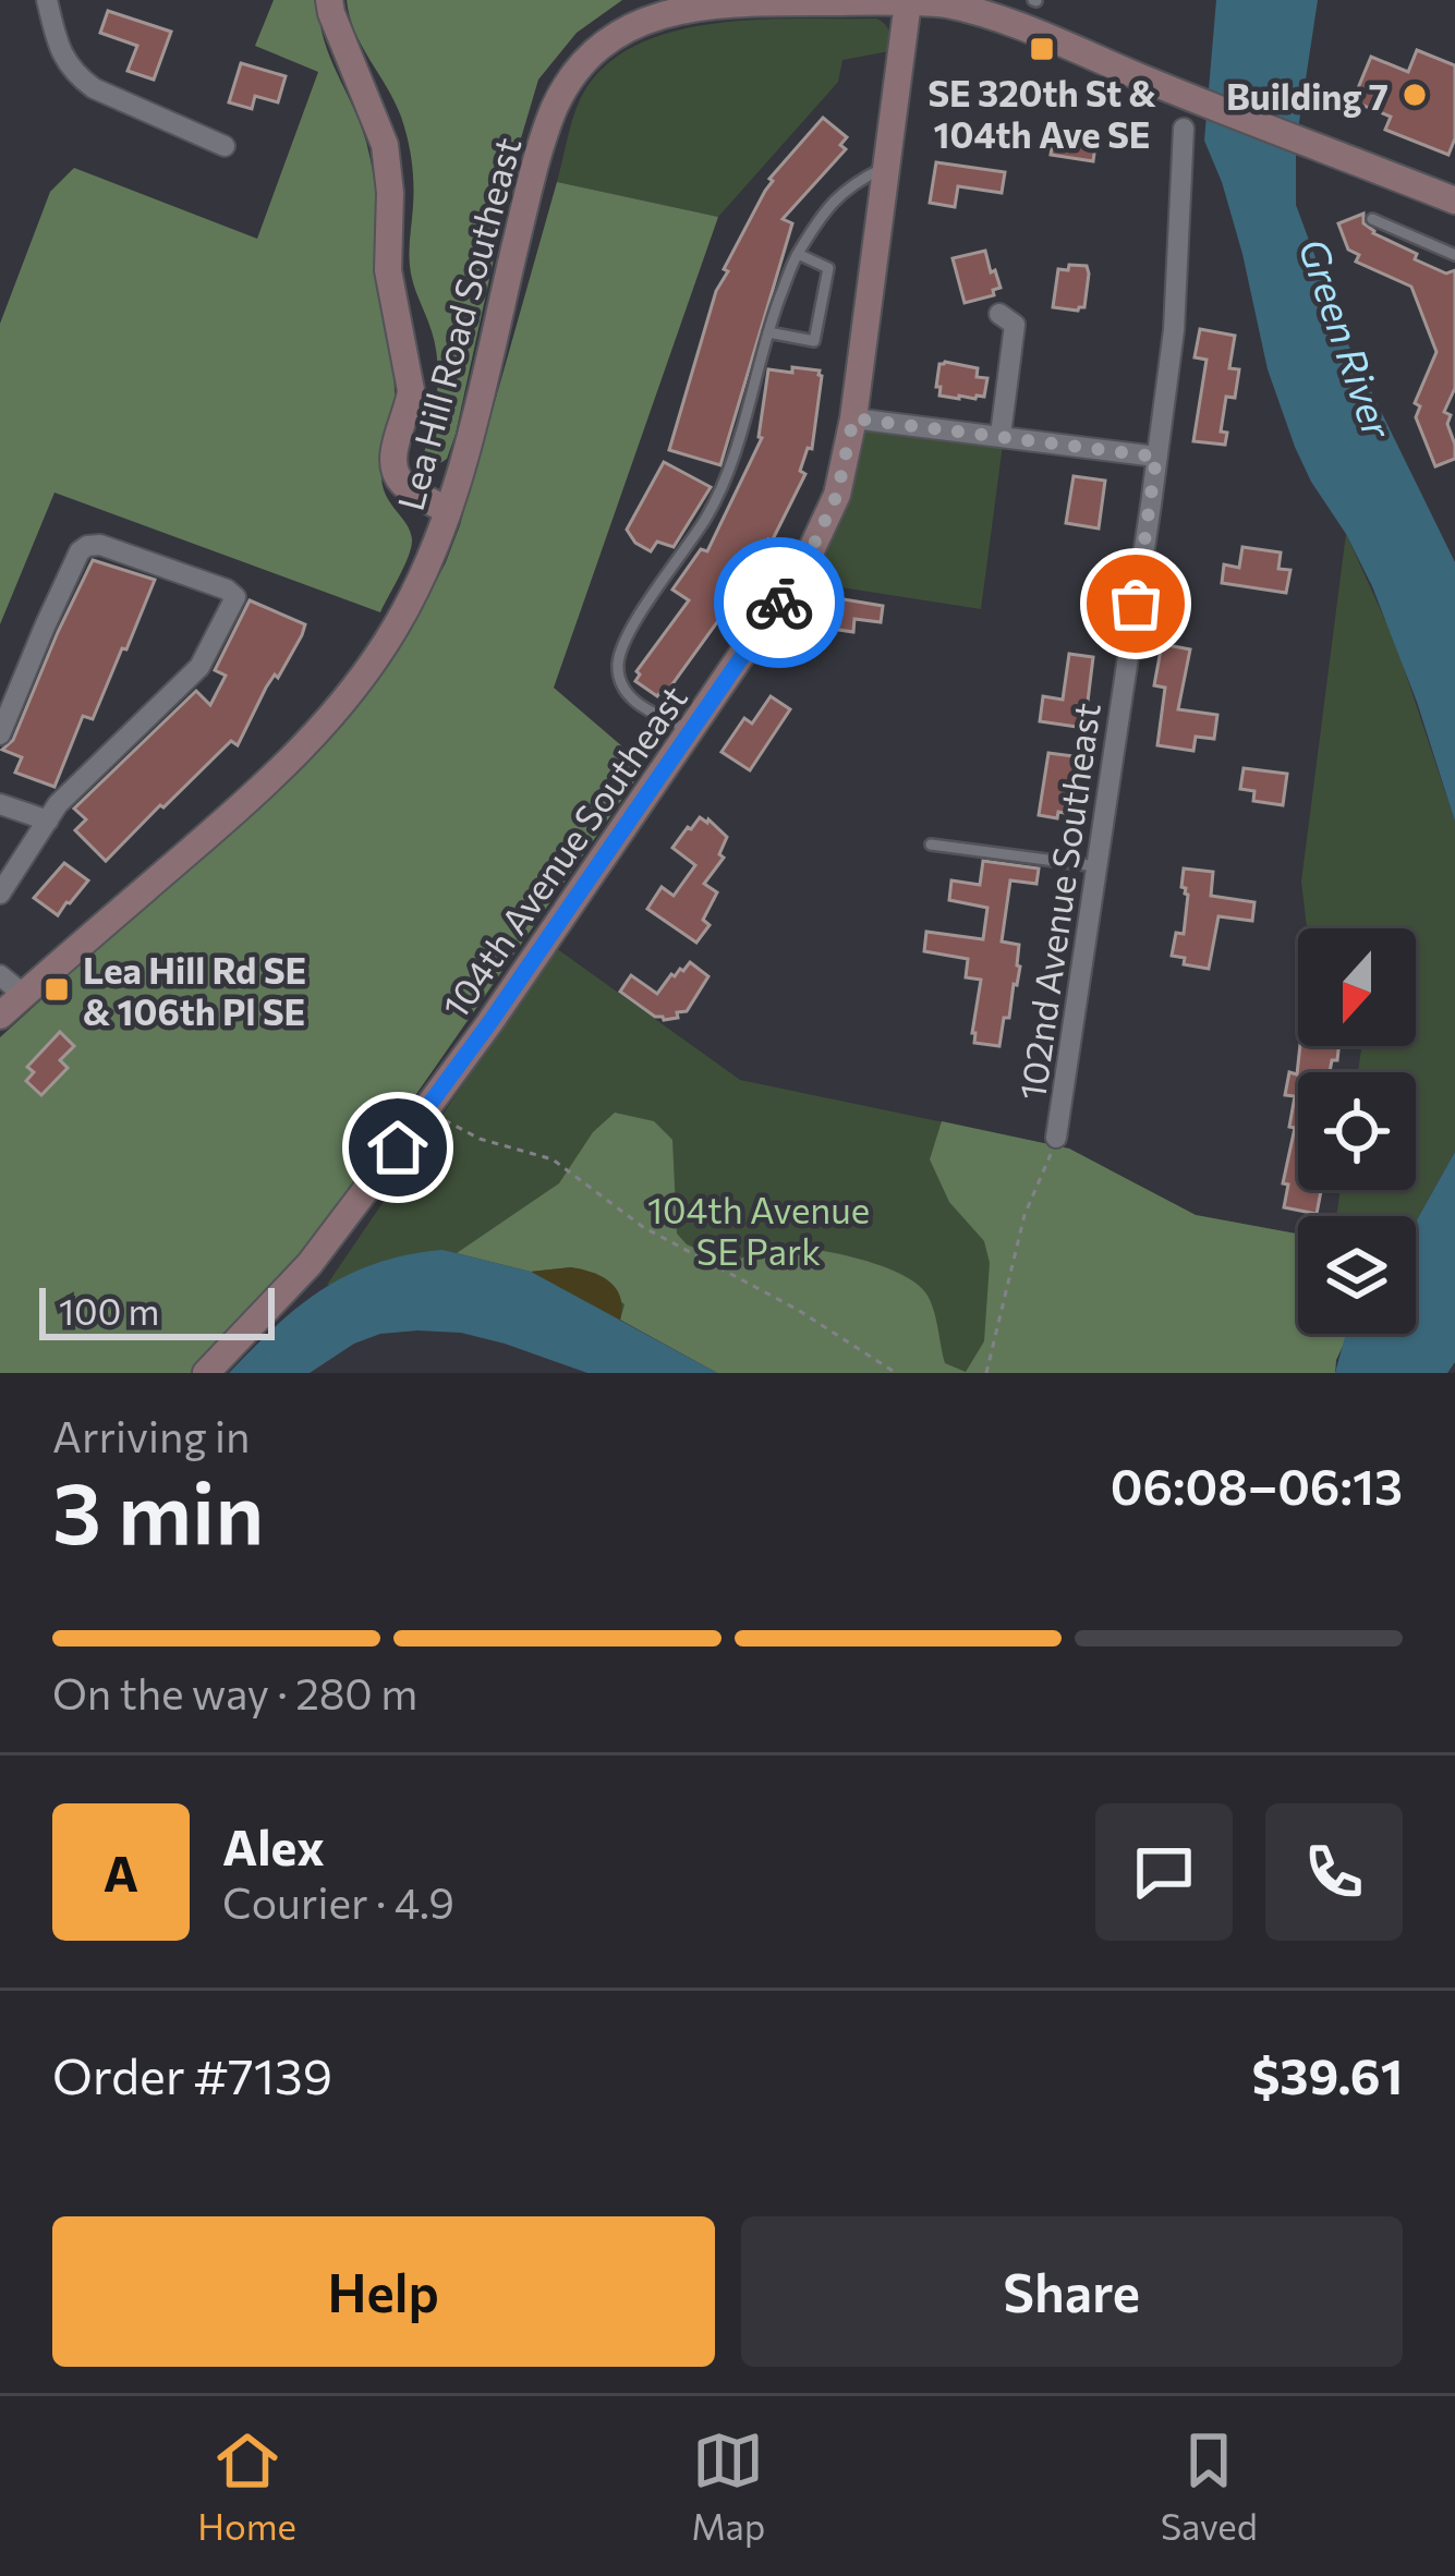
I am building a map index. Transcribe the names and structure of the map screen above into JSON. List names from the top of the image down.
{
  "streets": {
    "street": ["Lea Hill Road Southeast", "104th Avenue Southeast", "102nd Avenue Southeast"]
  },
  "crossings": [
    ["Lea Hill Road Southeast", "104th Avenue Southeast"]
  ],
  "water": ["Green River"],
  "parks": ["104th Avenue SE Park"],
  "places": {
    "transit": ["SE 320th St & 104th Ave SE", "Lea Hill Rd SE & 106th Pl SE"],
    "other": ["Building 7"]
  },
  "scale_bar": "100 m",
  "north": "bottom",
  "page": {
    "scale": "100 m",
    "heading": ["3 min", "Arriving in", "06:08–06:13"],
    "panel": [
      "Alex",
      "Courier · 4.9",
      "Order #7139",
      "$39.61"
    ],
    "bar": "On the way · 280 m",
    "round": "A",
    "buttons": ["Help", "Share"],
    "tabs": ["Home", "Map", "Saved"]
  }
}
